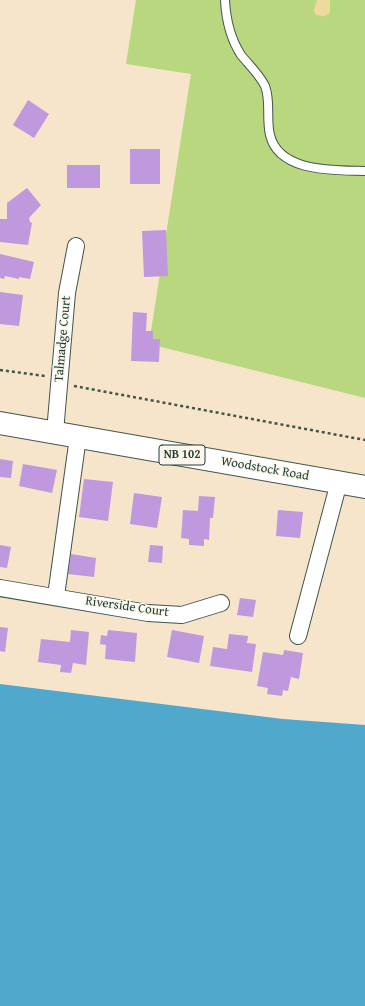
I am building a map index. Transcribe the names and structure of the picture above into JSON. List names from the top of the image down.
{
  "streets": {
    "main road": ["NB 102", "Woodstock Road"],
    "street": ["Talmadge Court", "Riverside Court"]
  },
  "crossings": [
    ["Talmadge Court", "Woodstock Road"]
  ]
}
